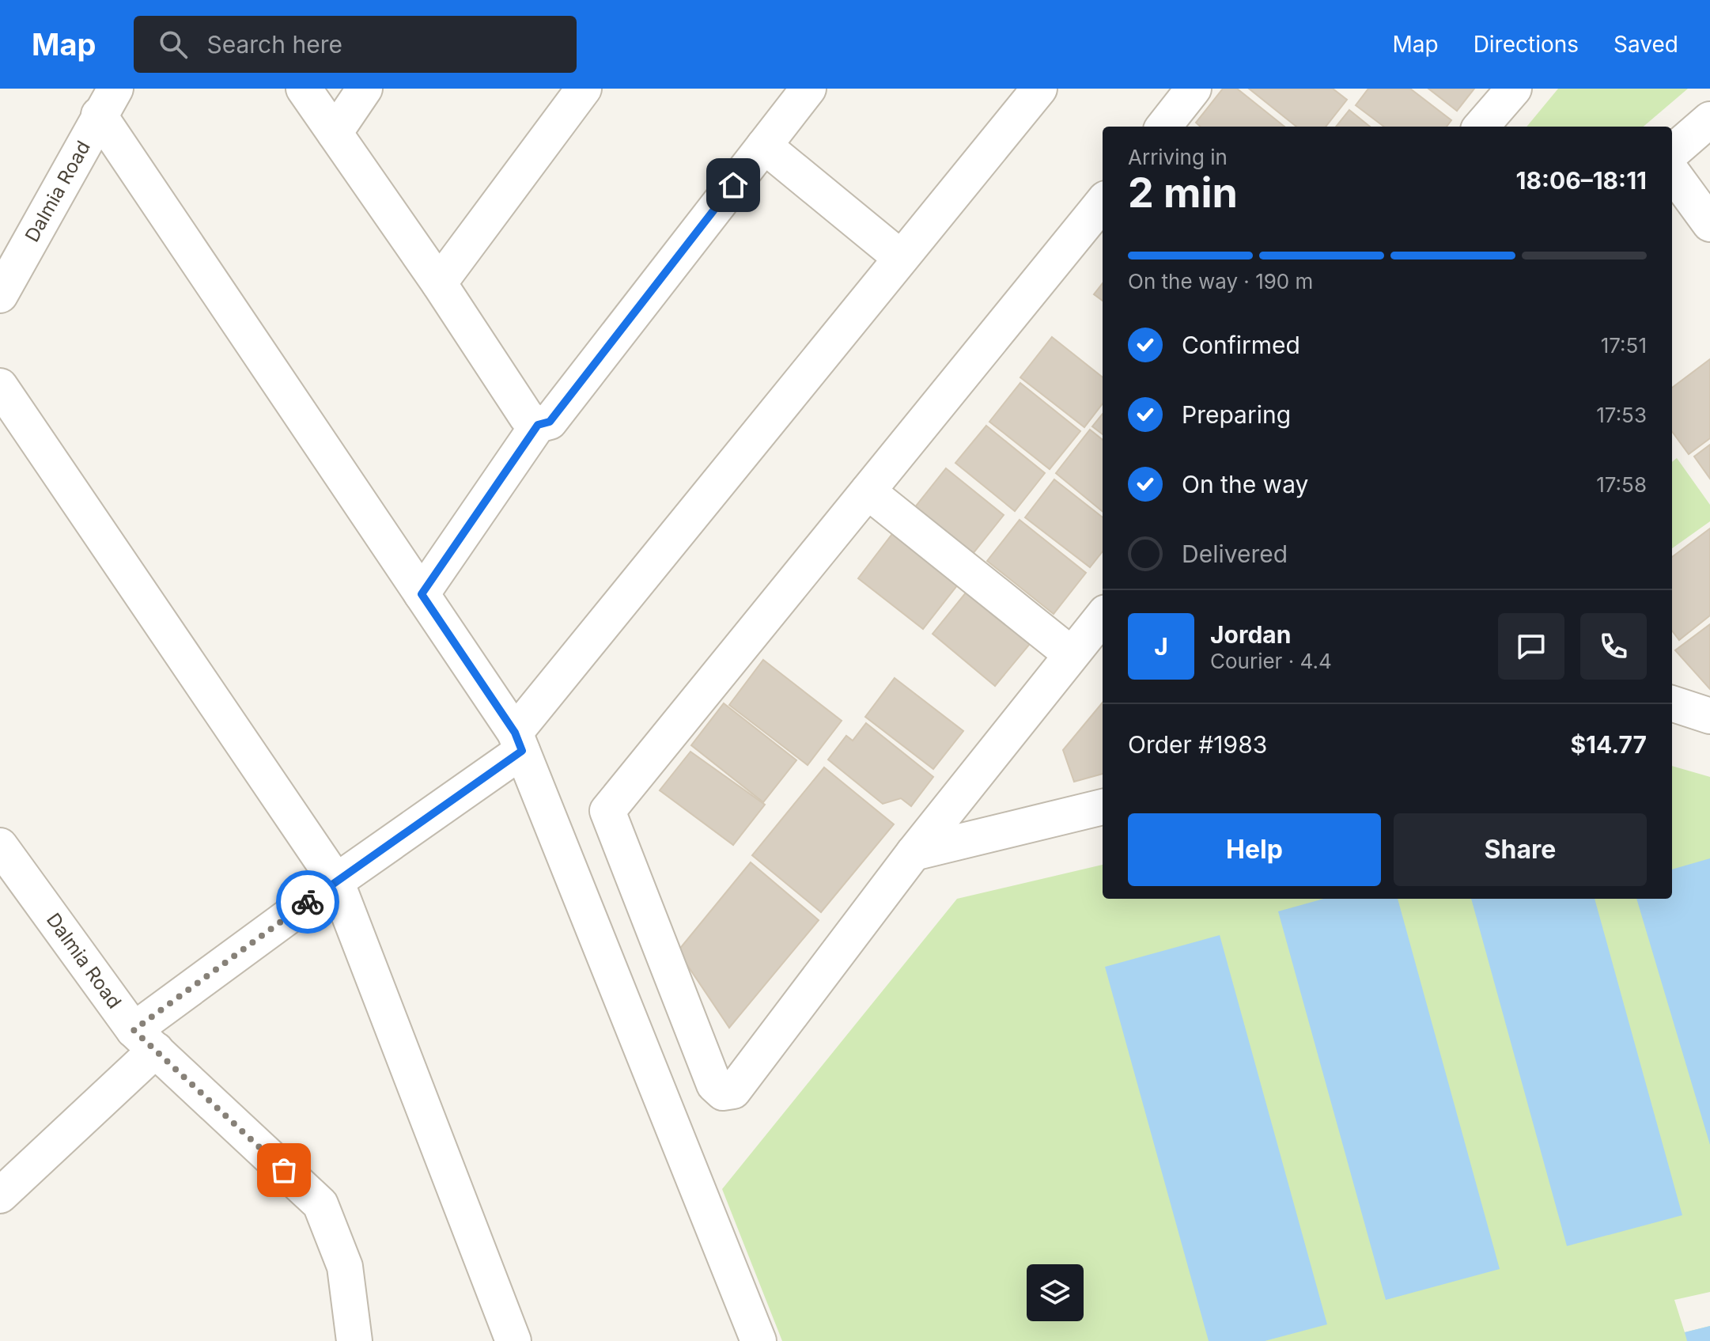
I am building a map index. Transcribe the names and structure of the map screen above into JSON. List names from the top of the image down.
{
  "streets": {
    "street": ["Dalmia Road"]
  },
  "page": {
    "header": "Map",
    "search": "Search here",
    "nav": ["Map", "Directions", "Saved"],
    "heading": ["2 min", "Arriving in", "18:06–18:11"],
    "panel": [
      "Jordan",
      "Courier · 4.4",
      "Order #1983",
      "$14.77"
    ],
    "bar": "On the way · 190 m",
    "list": [
      ["Confirmed", "17:51"],
      ["Preparing", "17:53"],
      ["On the way", "17:58"],
      "Delivered"
    ],
    "round": "J",
    "buttons": ["Help", "Share"]
  }
}
